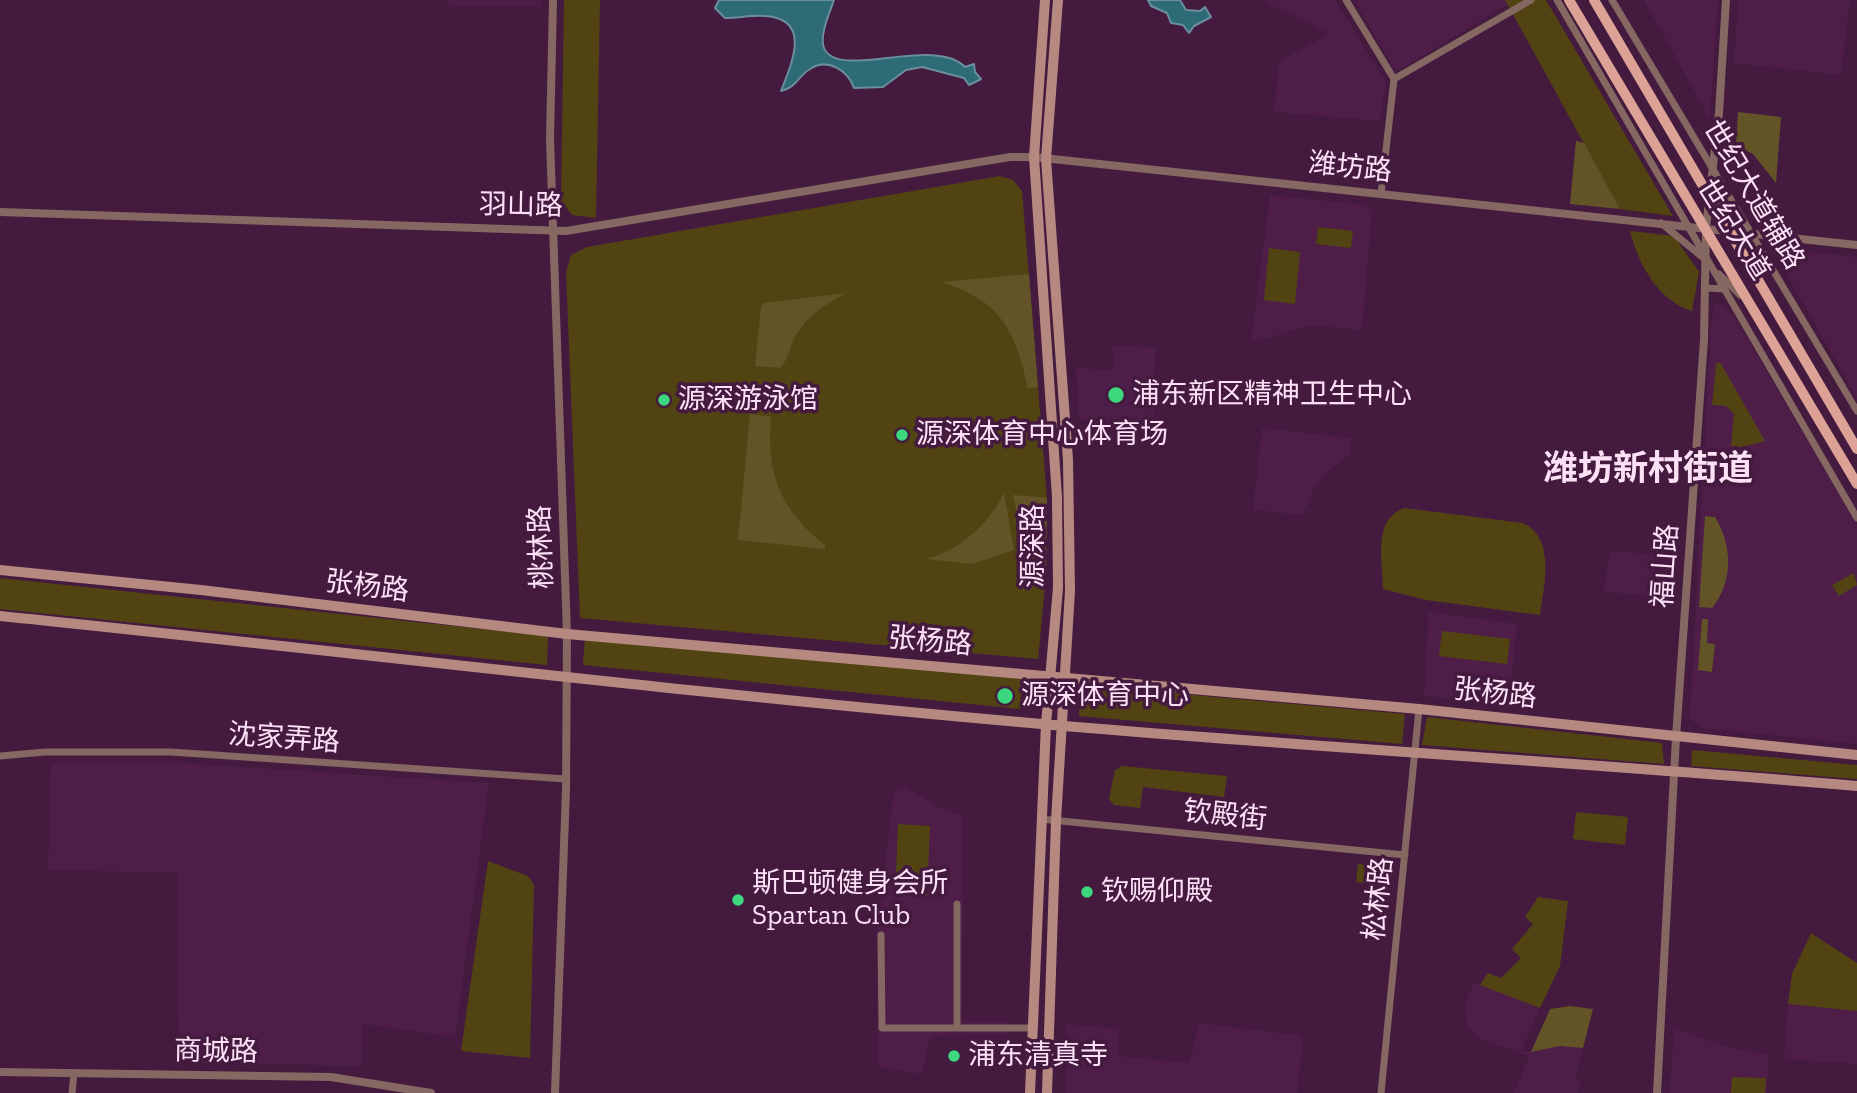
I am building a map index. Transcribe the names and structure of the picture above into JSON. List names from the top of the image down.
{
  "streets": {
    "main road": ["世纪大道", "源深路", "张杨路"],
    "street": [
      "潍坊路",
      "世纪大道辅路",
      "羽山路",
      "桃林路",
      "福山路",
      "沈家弄路",
      "钦殿街",
      "松林路",
      "商城路"
    ]
  },
  "crossings": [
    ["潍坊路", "世纪大道辅路"],
    ["潍坊路", "羽山路"],
    ["潍坊路", "世纪大道"],
    ["潍坊路", "源深路"],
    ["潍坊路", "福山路"],
    ["世纪大道辅路", "福山路"],
    ["羽山路", "源深路"],
    ["羽山路", "桃林路"],
    ["世纪大道", "福山路"],
    ["源深路", "张杨路"],
    ["源深路", "钦殿街"],
    ["桃林路", "张杨路"],
    ["桃林路", "沈家弄路"],
    ["福山路", "张杨路"],
    ["张杨路", "松林路"],
    ["钦殿街", "松林路"]
  ],
  "districts": ["潍坊新村街道"],
  "places": [
    "浦东新区精神卫生中心",
    "源深游泳馆",
    "源深体育中心体育场",
    "源深体育中心",
    "钦赐仰殿",
    "斯巴顿健身会所 Spartan Club",
    "浦东清真寺"
  ]
}
